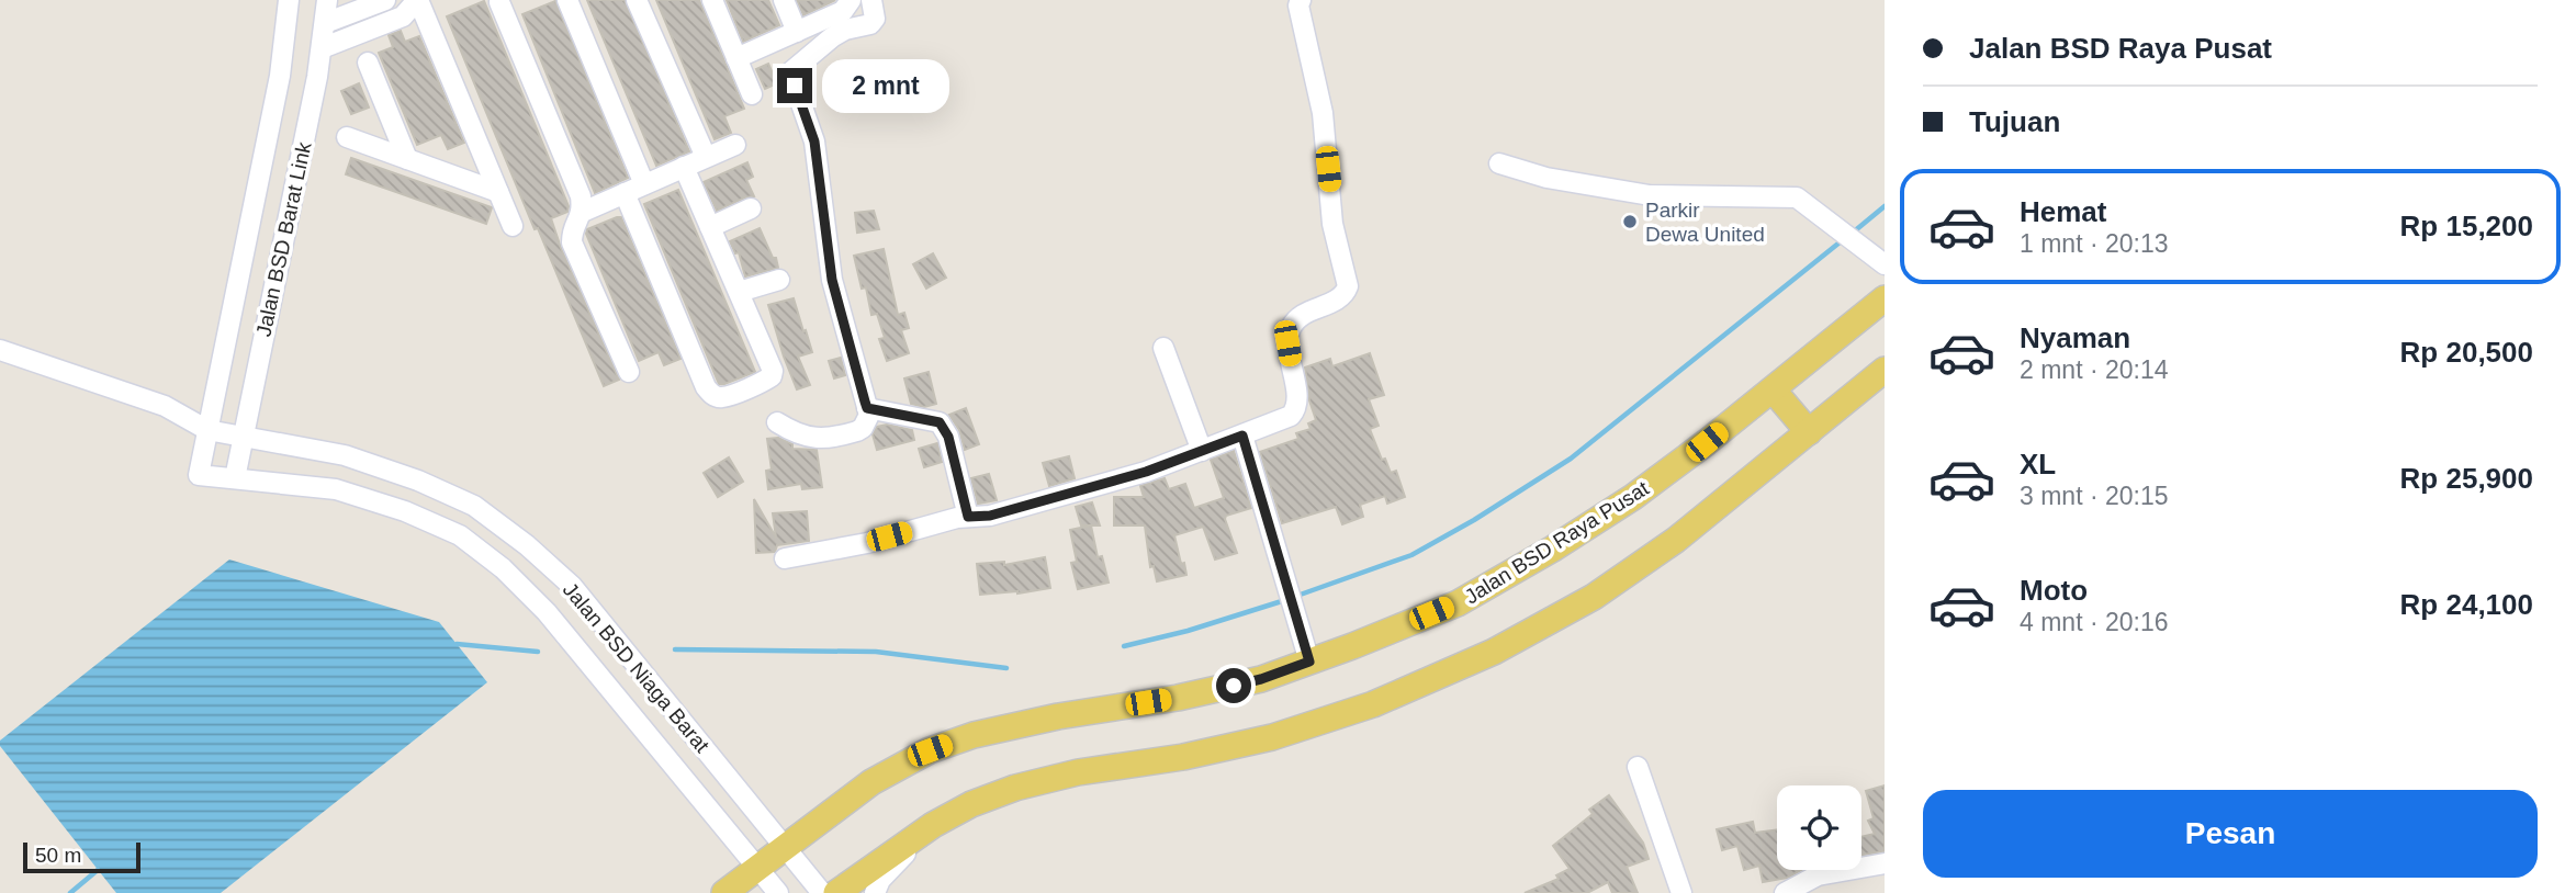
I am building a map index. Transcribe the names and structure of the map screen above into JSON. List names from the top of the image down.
{
  "streets": {
    "main road": ["Jalan BSD Raya Pusat"],
    "street": ["Jalan BSD Barat Link", "Jalan BSD Niaga Barat"]
  },
  "crossings": [
    ["Jalan BSD Barat Link", "Jalan BSD Niaga Barat"],
    ["Jalan BSD Raya Pusat", "Jalan BSD Niaga Barat"]
  ],
  "places": ["Parkir Dewa United"],
  "scale_bar": "50 m",
  "page": {
    "banner": ["Jalan BSD Raya Pusat", "Tujuan"],
    "bubble": "2 mnt",
    "list": [
      {
        "name": "Hemat",
        "note": "1 mnt · 20:13",
        "value": "Rp 15,200"
      },
      {
        "name": "Nyaman",
        "note": "2 mnt · 20:14",
        "value": "Rp 20,500"
      },
      {
        "name": "XL",
        "note": "3 mnt · 20:15",
        "value": "Rp 25,900"
      },
      {
        "name": "Moto",
        "note": "4 mnt · 20:16",
        "value": "Rp 24,100"
      }
    ],
    "buttons": "Pesan",
    "scale": "50 m"
  }
}
